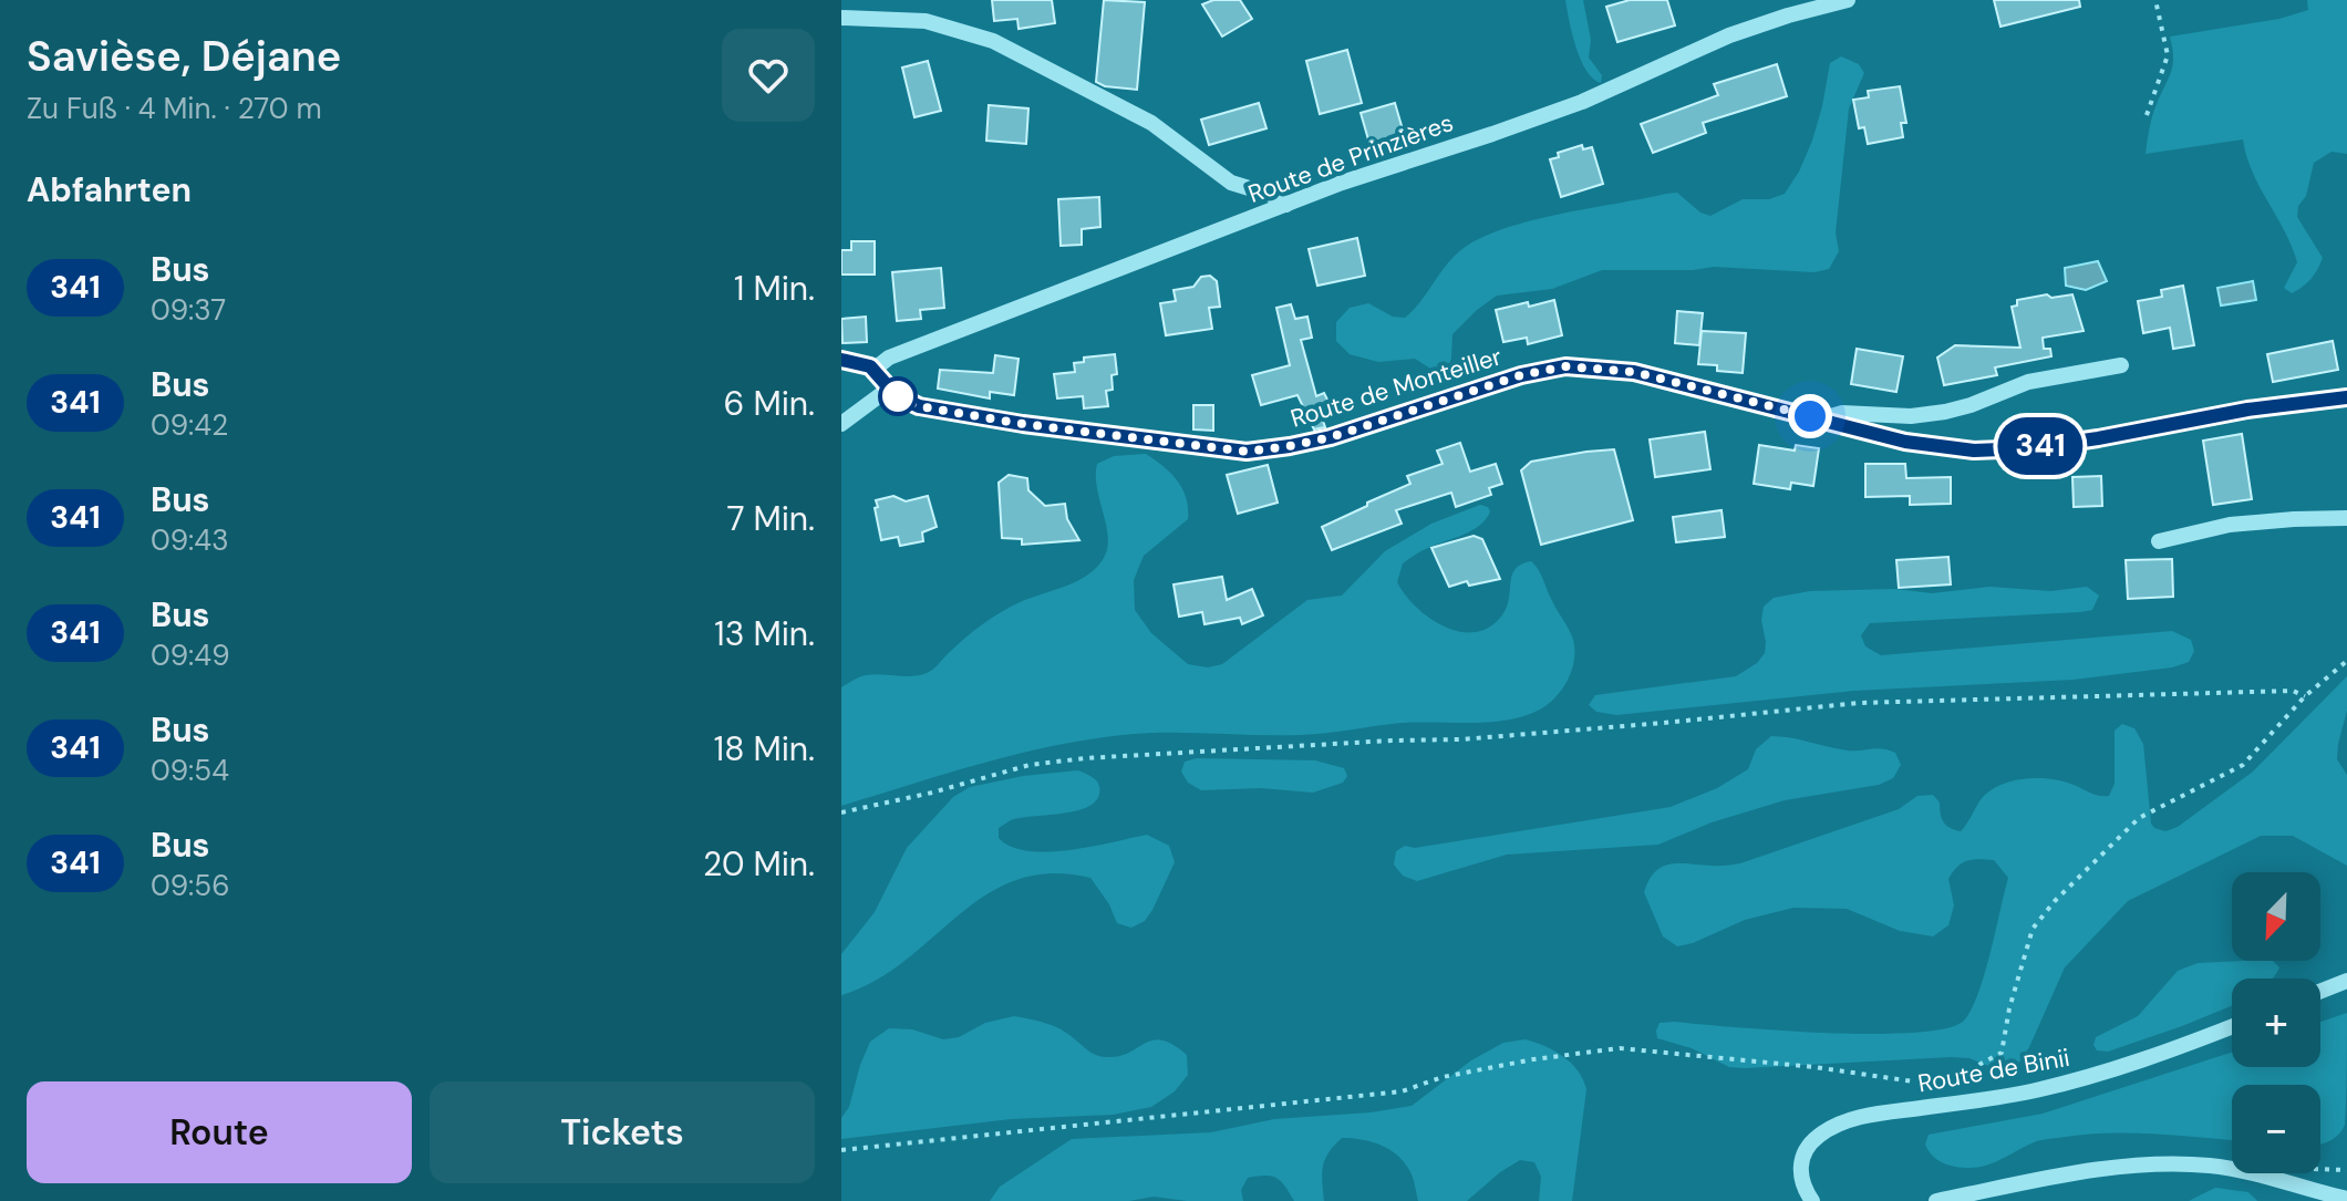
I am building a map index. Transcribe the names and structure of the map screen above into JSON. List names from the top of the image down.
{
  "streets": {
    "street": ["Route de Prinzières", "Route de Monteiller", "Route de Binii"]
  },
  "crossings": [
    ["Route de Prinzières", "Route de Monteiller"]
  ],
  "lines": ["bus line 341"],
  "north": "bottom left",
  "page": {
    "heading": [
      ["Savièse, Déjane", "Zu Fuß · 4 Min. · 270 m"],
      "Abfahrten"
    ],
    "on_map": "341",
    "list": [
      {
        "mark": "341",
        "name": "Bus",
        "note": "09:37",
        "value": "1 Min."
      },
      {
        "mark": "341",
        "name": "Bus",
        "note": "09:42",
        "value": "6 Min."
      },
      {
        "mark": "341",
        "name": "Bus",
        "note": "09:43",
        "value": "7 Min."
      },
      {
        "mark": "341",
        "name": "Bus",
        "note": "09:49",
        "value": "13 Min."
      },
      {
        "mark": "341",
        "name": "Bus",
        "note": "09:54",
        "value": "18 Min."
      },
      {
        "mark": "341",
        "name": "Bus",
        "note": "09:56",
        "value": "20 Min."
      }
    ],
    "map_buttons": ["+", "−"],
    "buttons": ["Route", "Tickets"]
  }
}
